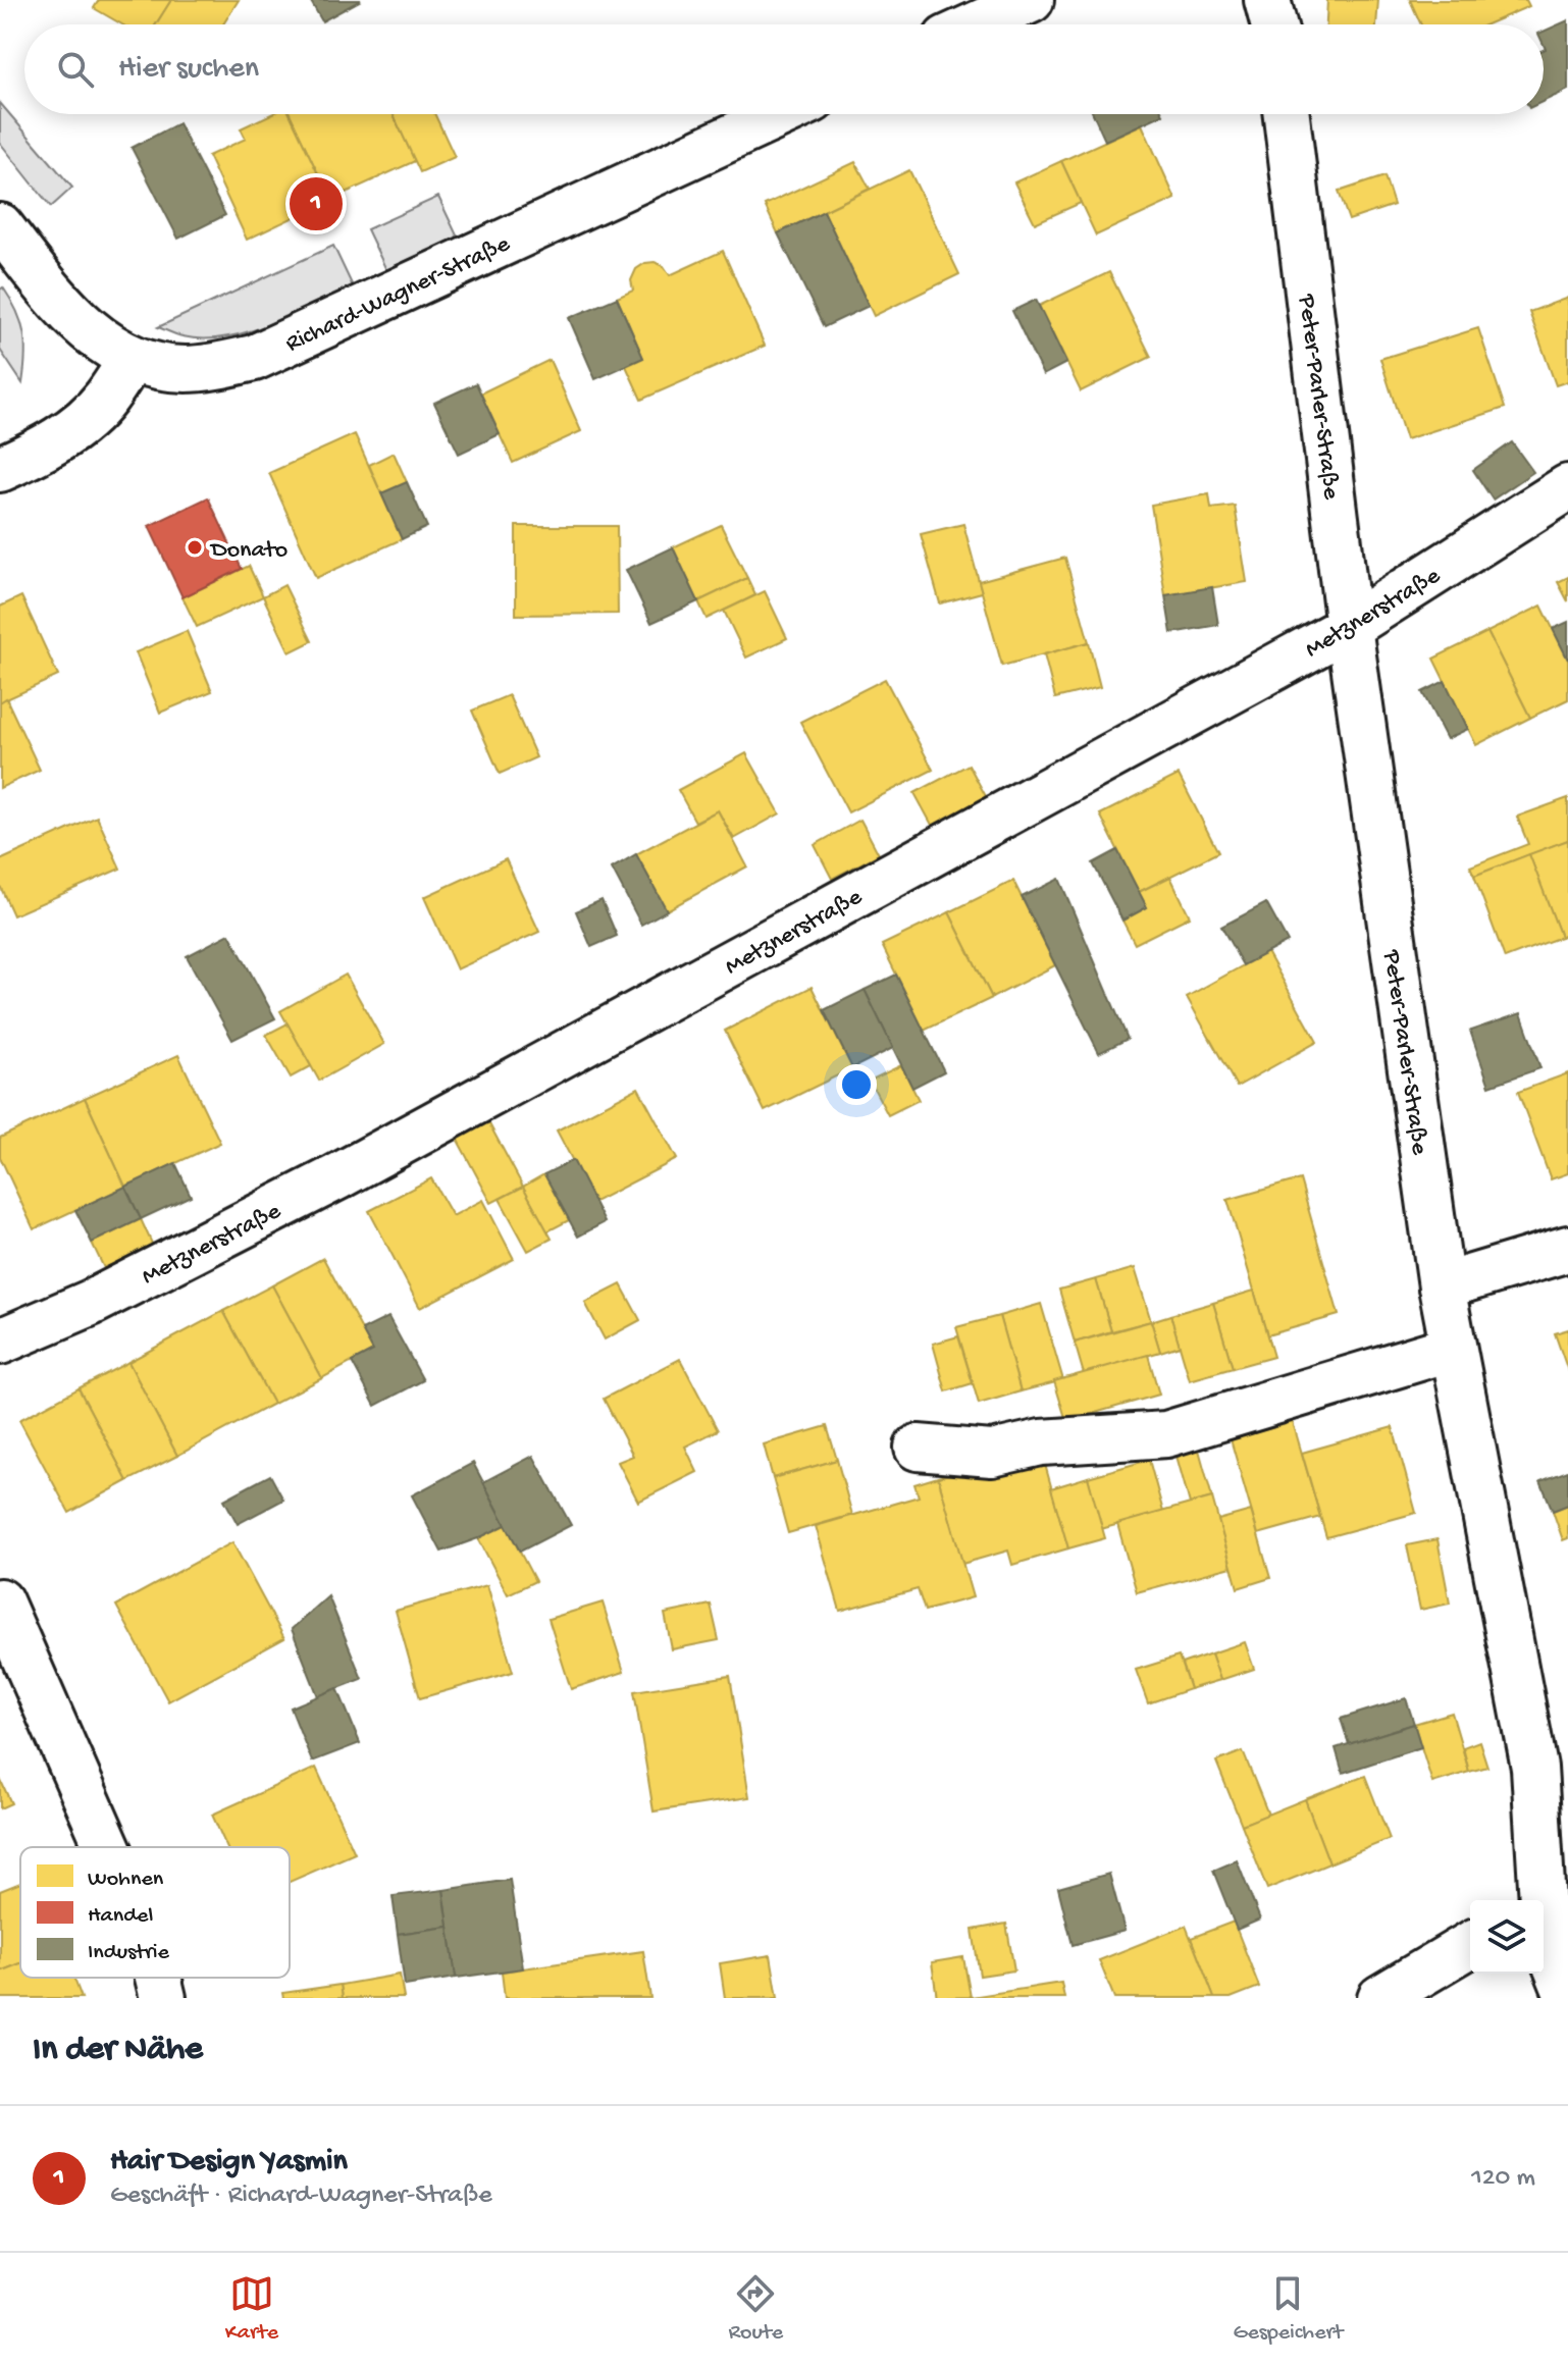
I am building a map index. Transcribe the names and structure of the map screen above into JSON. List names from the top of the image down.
{
  "streets": {
    "street": ["Richard-Wagner-Straße", "Peter-Parler-Straße", "Metznerstraße"]
  },
  "crossings": [
    ["Peter-Parler-Straße", "Metznerstraße"]
  ],
  "places": ["Donato"],
  "legend": ["Wohnen", "Handel", "Industrie"],
  "page": {
    "search": "Hier suchen",
    "pins": "1",
    "heading": "In der Nähe",
    "list": [
      {
        "mark": "1",
        "name": "Hair Design Yasmin",
        "note": "Geschäft · Richard-Wagner-Straße",
        "value": "120 m"
      }
    ],
    "nav": ["Karte", "Route", "Gespeichert"]
  }
}
